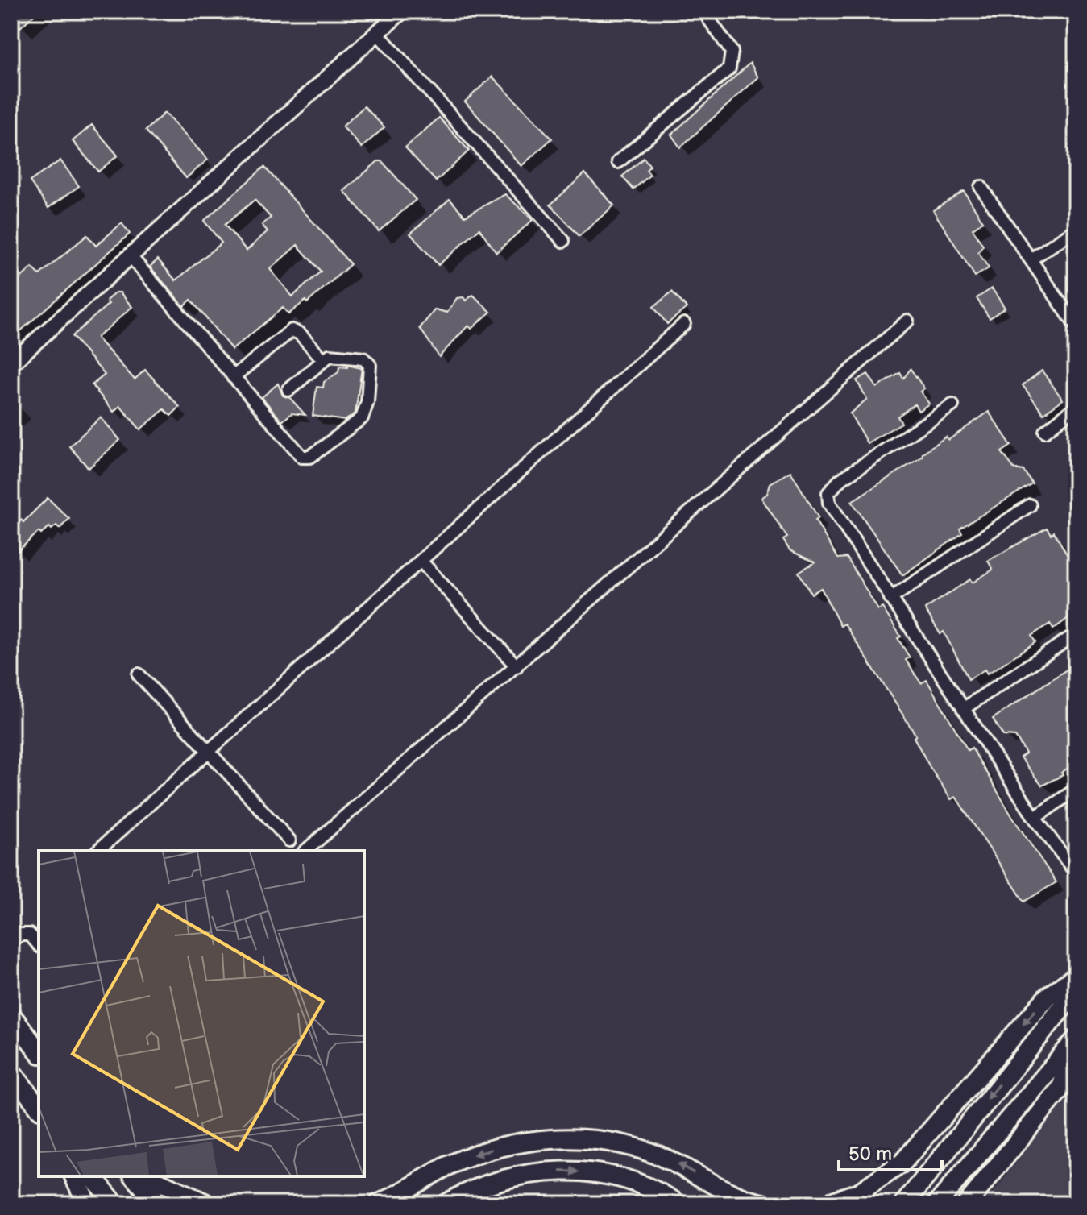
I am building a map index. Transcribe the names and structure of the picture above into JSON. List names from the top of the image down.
{
  "scale_bar": "50 m"
}
